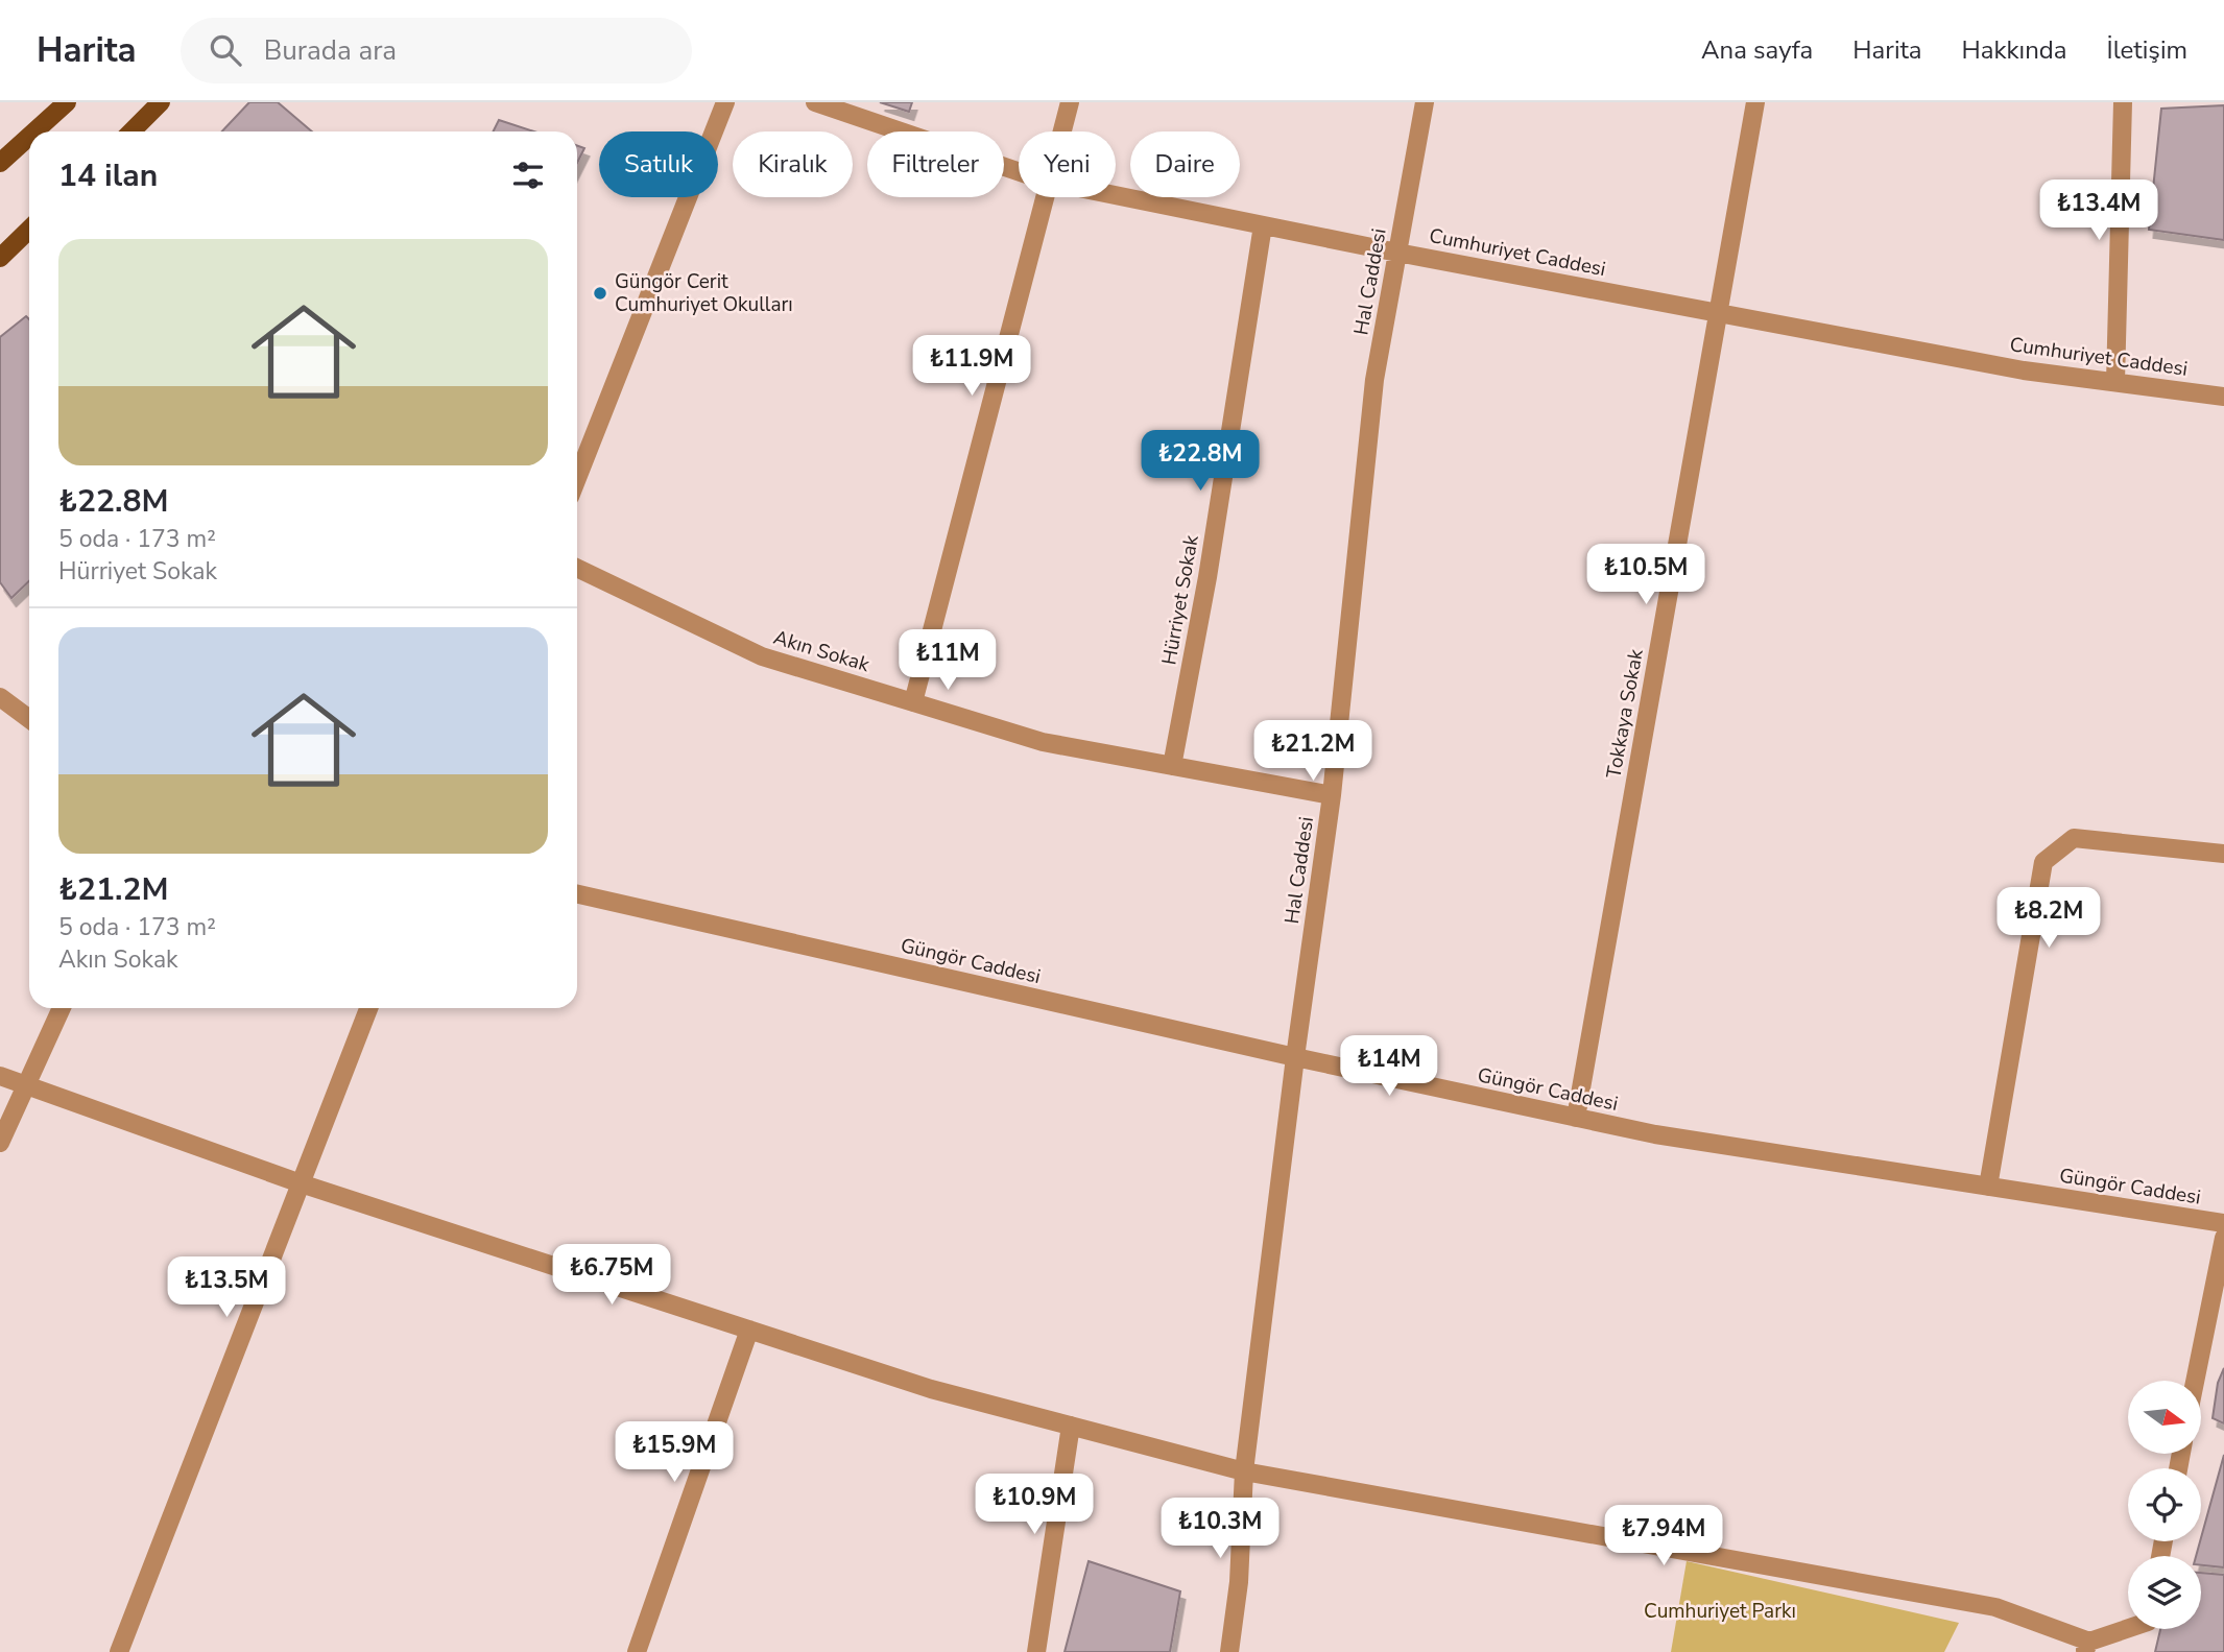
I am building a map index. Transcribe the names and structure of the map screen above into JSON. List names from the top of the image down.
{
  "streets": {
    "street": [
      "Cumhuriyet Caddesi",
      "Hal Caddesi",
      "Hürriyet Sokak",
      "Akın Sokak",
      "Tokkaya Sokak",
      "Güngör Caddesi"
    ]
  },
  "crossings": [
    ["Cumhuriyet Caddesi", "Hal Caddesi"],
    ["Cumhuriyet Caddesi", "Hürriyet Sokak"],
    ["Cumhuriyet Caddesi", "Tokkaya Sokak"],
    ["Hal Caddesi", "Akın Sokak"],
    ["Hal Caddesi", "Güngör Caddesi"],
    ["Hürriyet Sokak", "Akın Sokak"],
    ["Tokkaya Sokak", "Güngör Caddesi"]
  ],
  "parks": ["Cumhuriyet Parkı"],
  "places": ["Güngör Cerit Cumhuriyet Okulları"],
  "north": "right",
  "page": {
    "header": "Harita",
    "search": "Burada ara",
    "nav": [
      "Ana sayfa",
      "Harita",
      "Hakkında",
      "İletişim"
    ],
    "chip": [
      "Satılık",
      "Kiralık",
      "Filtreler",
      "Yeni",
      "Daire"
    ],
    "heading": "14 ilan",
    "price": [
      "₺13.4M",
      "₺11.9M",
      "₺22.8M",
      "₺10.5M",
      "₺11M",
      "₺21.2M",
      "₺8.2M",
      "₺14M",
      "₺6.75M",
      "₺13.5M",
      "₺15.9M",
      "₺10.9M",
      "₺10.3M",
      "₺7.94M"
    ],
    "list": [
      {
        "name": "₺22.8M",
        "note": "5 oda · 173 m² · Hürriyet Sokak"
      },
      {
        "name": "₺21.2M",
        "note": "5 oda · 173 m² · Akın Sokak"
      }
    ]
  }
}
